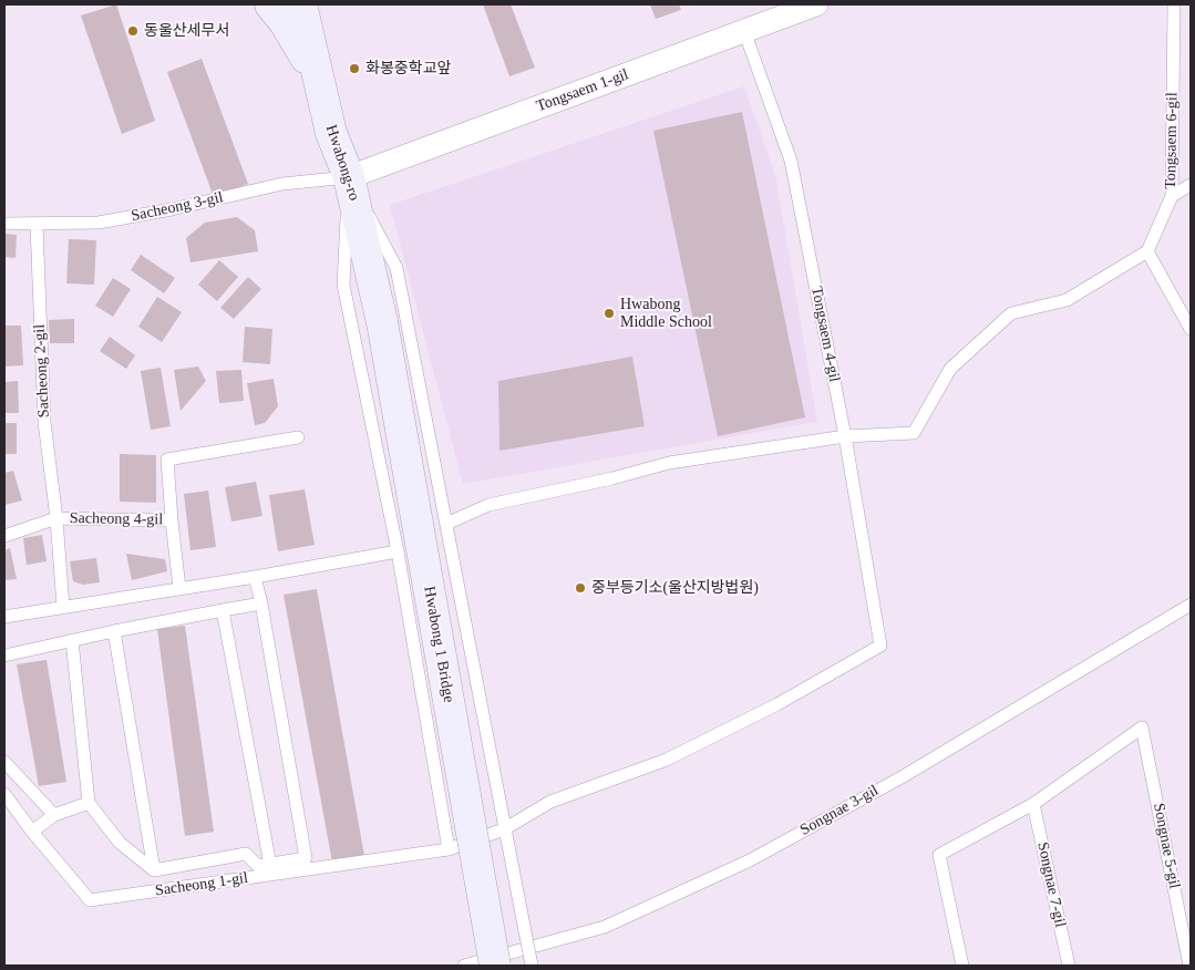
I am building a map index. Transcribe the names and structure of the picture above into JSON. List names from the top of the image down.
{
  "streets": {
    "street": ["Tongsaem 1-gil", "Hwabong-ro", "Hwabong 1 Bridge"],
    "lane": [
      "Tongsaem 6-gil",
      "Sacheong 3-gil",
      "Tongsaem 4-gil",
      "Sacheong 2-gil",
      "Sacheong 4-gil",
      "Songnae 3-gil",
      "Songnae 5-gil",
      "Sacheong 1-gil",
      "Songnae 7-gil"
    ]
  },
  "crossings": [
    ["Tongsaem 1-gil", "Hwabong-ro"],
    ["Tongsaem 1-gil", "Sacheong 3-gil"],
    ["Tongsaem 1-gil", "Tongsaem 4-gil"],
    ["Hwabong-ro", "Sacheong 3-gil"],
    ["Hwabong-ro", "Hwabong 1 Bridge"],
    ["Sacheong 3-gil", "Sacheong 2-gil"],
    ["Sacheong 2-gil", "Sacheong 4-gil"],
    ["Songnae 5-gil", "Songnae 7-gil"]
  ],
  "places": [
    "동울산세무서",
    "화봉중학교앞",
    "Hwabong Middle School",
    "중부등기소(울산지방법원)"
  ]
}
